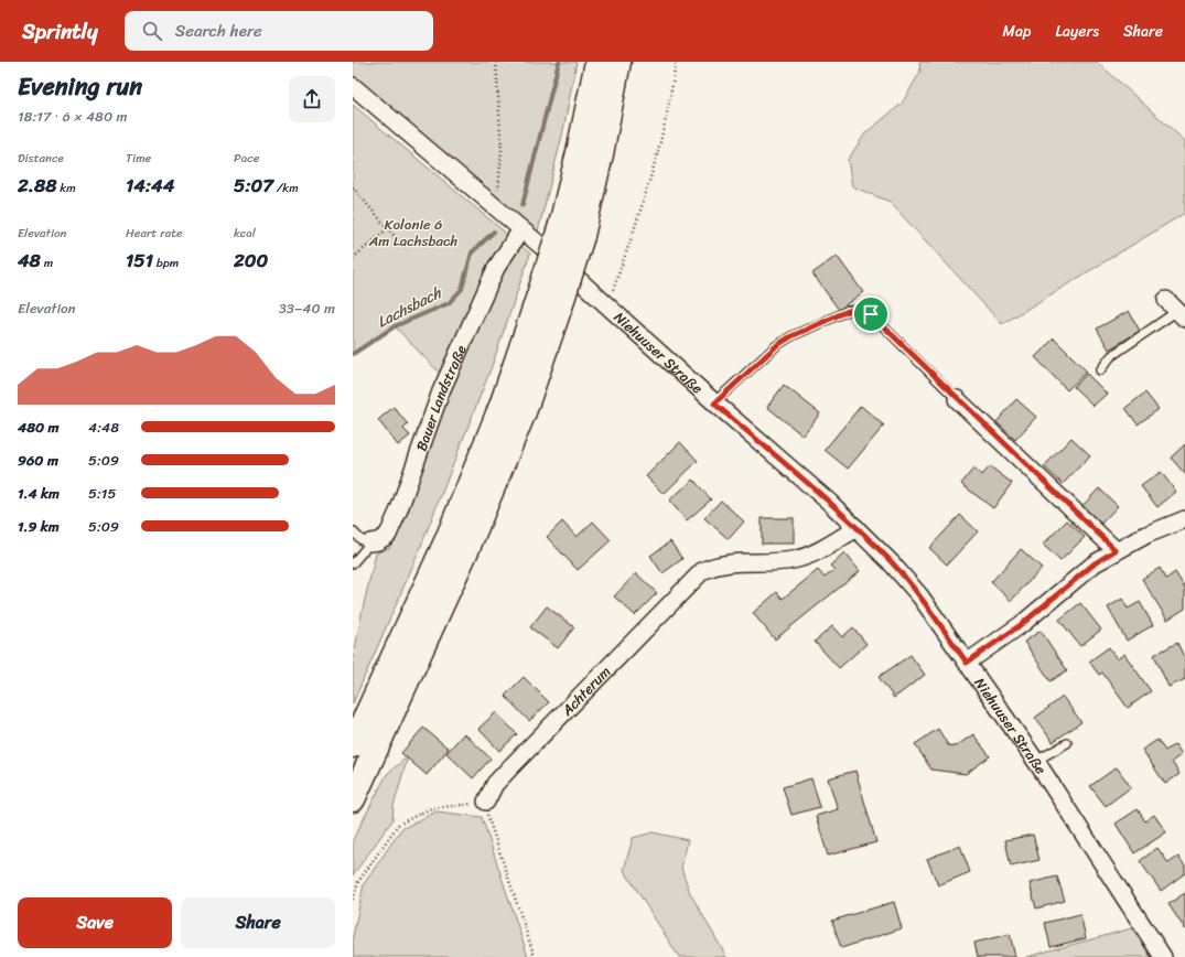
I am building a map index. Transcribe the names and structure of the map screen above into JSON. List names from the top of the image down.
{
  "streets": {
    "street": ["Niehuuser Straße", "Bauer Landstraße", "Achterum"]
  },
  "crossings": [
    ["Niehuuser Straße", "Bauer Landstraße"],
    ["Niehuuser Straße", "Achterum"]
  ],
  "water": ["Lachsbach"],
  "parks": ["Kolonie 6 Am Lachsbach"],
  "page": {
    "header": "Sprintly",
    "search": "Search here",
    "nav": ["Map", "Layers", "Share"],
    "heading": ["Evening run", "18:17 · 6 × 480 m"],
    "stats": [
      ["Distance", "2.88 km"],
      ["Time", "14:44"],
      ["Pace", "5:07 /km"],
      ["Elevation", "48 m"],
      ["Heart rate", "151 bpm"],
      ["kcal", "200"]
    ],
    "chart": ["Elevation", "33–40 m"],
    "list": [
      {
        "name": "480 m",
        "note": "4:48"
      },
      {
        "name": "960 m",
        "note": "5:09"
      },
      {
        "name": "1.4 km",
        "note": "5:15"
      },
      {
        "name": "1.9 km",
        "note": "5:09"
      }
    ],
    "buttons": ["Save", "Share"]
  }
}
